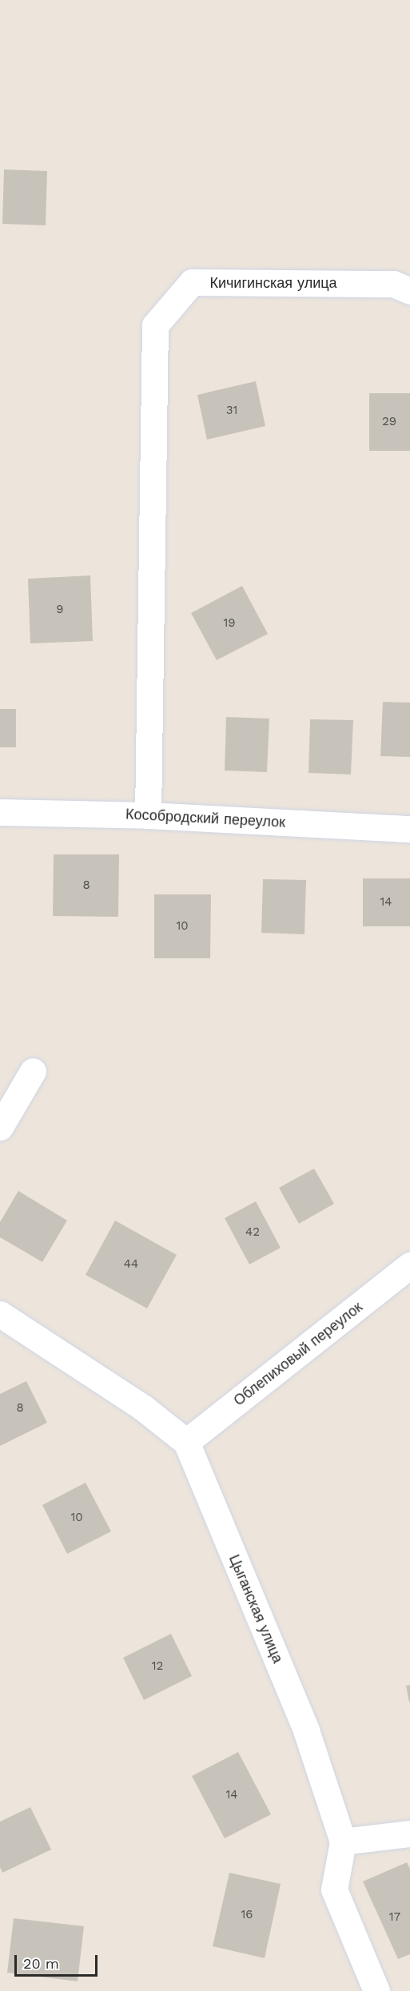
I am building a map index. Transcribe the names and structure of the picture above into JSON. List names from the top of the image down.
{
  "streets": {
    "street": [
      "Кичигинская улица",
      "Кособродский переулок",
      "Облепиховый переулок",
      "Цыганская улица"
    ]
  },
  "crossings": [
    ["Кичигинская улица", "Кособродский переулок"],
    ["Облепиховый переулок", "Цыганская улица"]
  ],
  "house_numbers": [
    "31",
    "29",
    "9",
    "19",
    "8",
    "14",
    "10",
    "42",
    "44",
    "8",
    "10",
    "12",
    "14",
    "16",
    "17"
  ],
  "scale_bar": "20 m"
}
